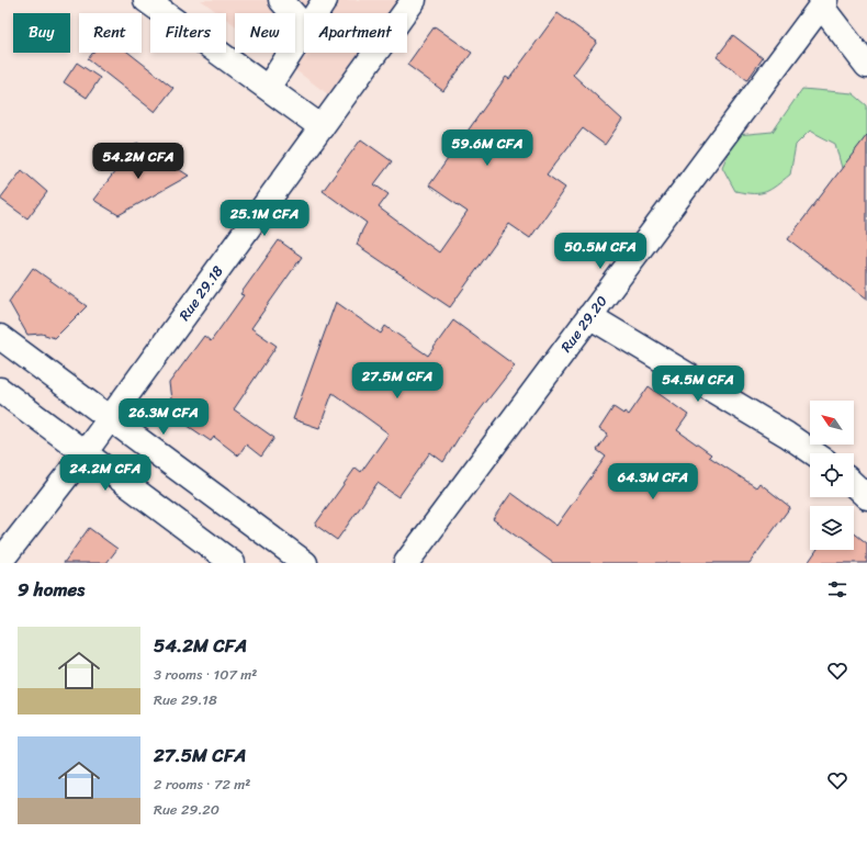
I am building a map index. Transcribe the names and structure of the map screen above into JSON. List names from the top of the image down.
{
  "streets": {
    "street": ["Rue 29.18", "Rue 29.20"]
  },
  "north": "top left",
  "page": {
    "chip": [
      "Buy",
      "Rent",
      "Filters",
      "New",
      "Apartment"
    ],
    "price": [
      "59.6M CFA",
      "54.2M CFA",
      "25.1M CFA",
      "50.5M CFA",
      "27.5M CFA",
      "54.5M CFA",
      "26.3M CFA",
      "24.2M CFA",
      "64.3M CFA"
    ],
    "heading": "9 homes",
    "list": [
      {
        "name": "54.2M CFA",
        "note": "3 rooms · 107 m² · Rue 29.18"
      },
      {
        "name": "27.5M CFA",
        "note": "2 rooms · 72 m² · Rue 29.20"
      }
    ]
  }
}
